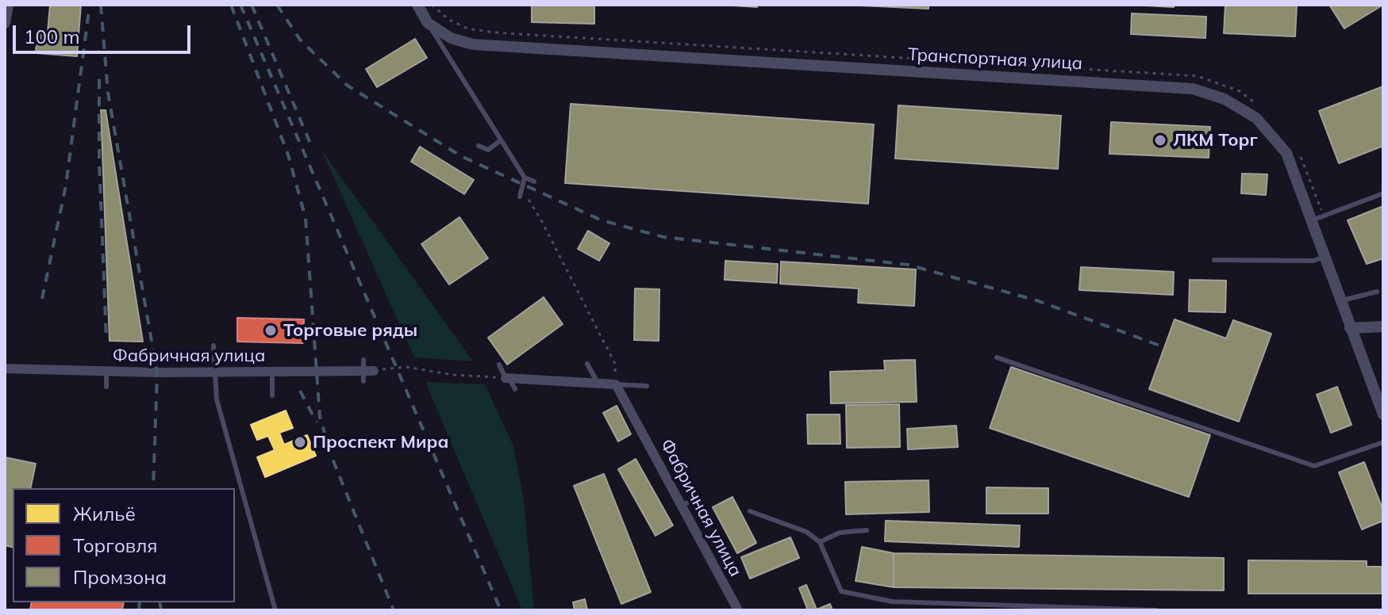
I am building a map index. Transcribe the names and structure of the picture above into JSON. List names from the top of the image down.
{
  "streets": {
    "street": ["Транспортная улица", "Фабричная улица"]
  },
  "places": ["ЛКМ Торг", "Торговые ряды", "Проспект Мира"],
  "legend": ["Жильё", "Торговля", "Промзона"],
  "scale_bar": "100 m"
}
